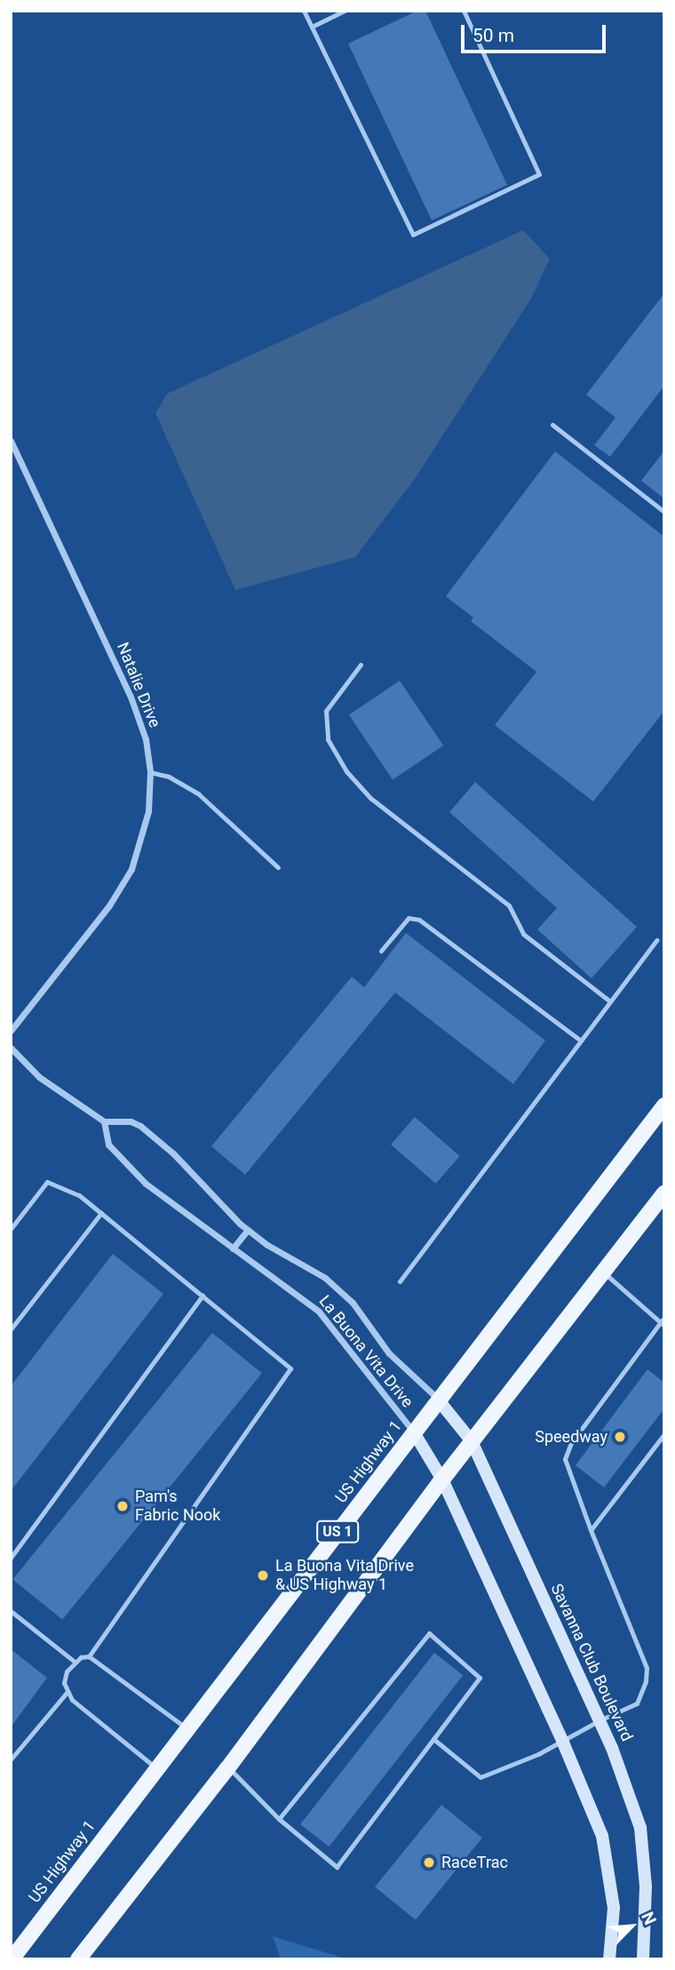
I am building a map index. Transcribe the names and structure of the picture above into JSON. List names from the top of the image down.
{
  "streets": {
    "main road": ["US Highway 1", "US 1"],
    "street": ["Natalie Drive", "La Buona Vita Drive", "Savanna Club Boulevard"]
  },
  "crossings": [
    ["La Buona Vita Drive", "US Highway 1"],
    ["La Buona Vita Drive", "Savanna Club Boulevard"],
    ["US Highway 1", "Savanna Club Boulevard"]
  ],
  "places": [
    "Speedway",
    "Pam's Fabric Nook",
    "La Buona Vita Drive & US Highway 1",
    "RaceTrac"
  ],
  "scale_bar": "50 m",
  "north": "top right"
}
